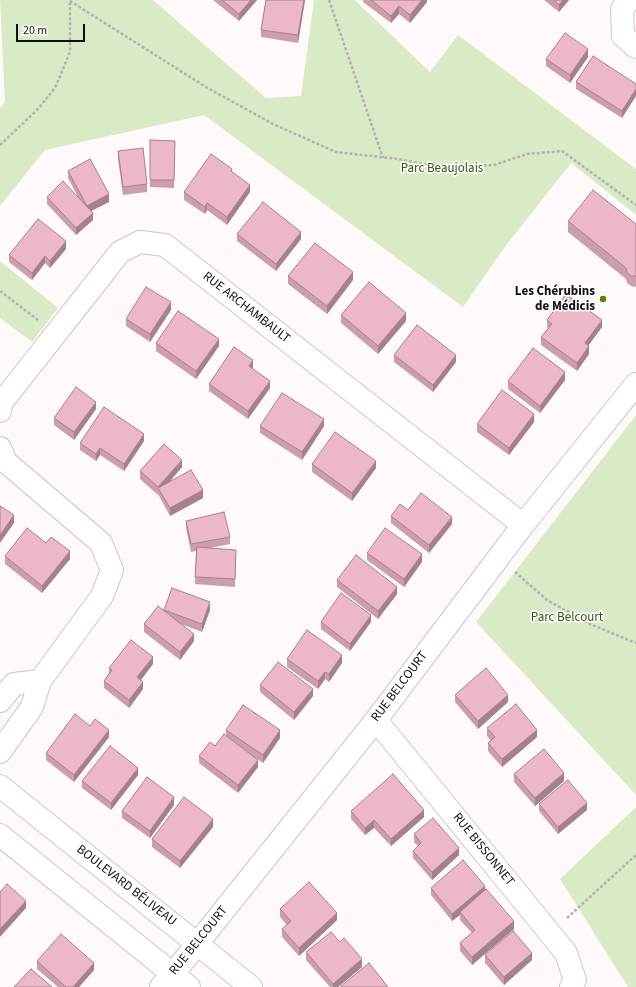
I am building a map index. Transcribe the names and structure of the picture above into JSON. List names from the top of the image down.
{
  "streets": {
    "street": [
      "RUE ARCHAMBAULT",
      "RUE BELCOURT",
      "RUE BISSONNET",
      "BOULEVARD BÉLIVEAU"
    ]
  },
  "crossings": [
    ["RUE ARCHAMBAULT", "RUE BELCOURT"],
    ["RUE BELCOURT", "RUE BISSONNET"],
    ["RUE BELCOURT", "BOULEVARD BÉLIVEAU"]
  ],
  "parks": ["Parc Beaujolais", "Parc Belcourt"],
  "places": ["Les Chérubins de Médicis"],
  "scale_bar": "20 m"
}
